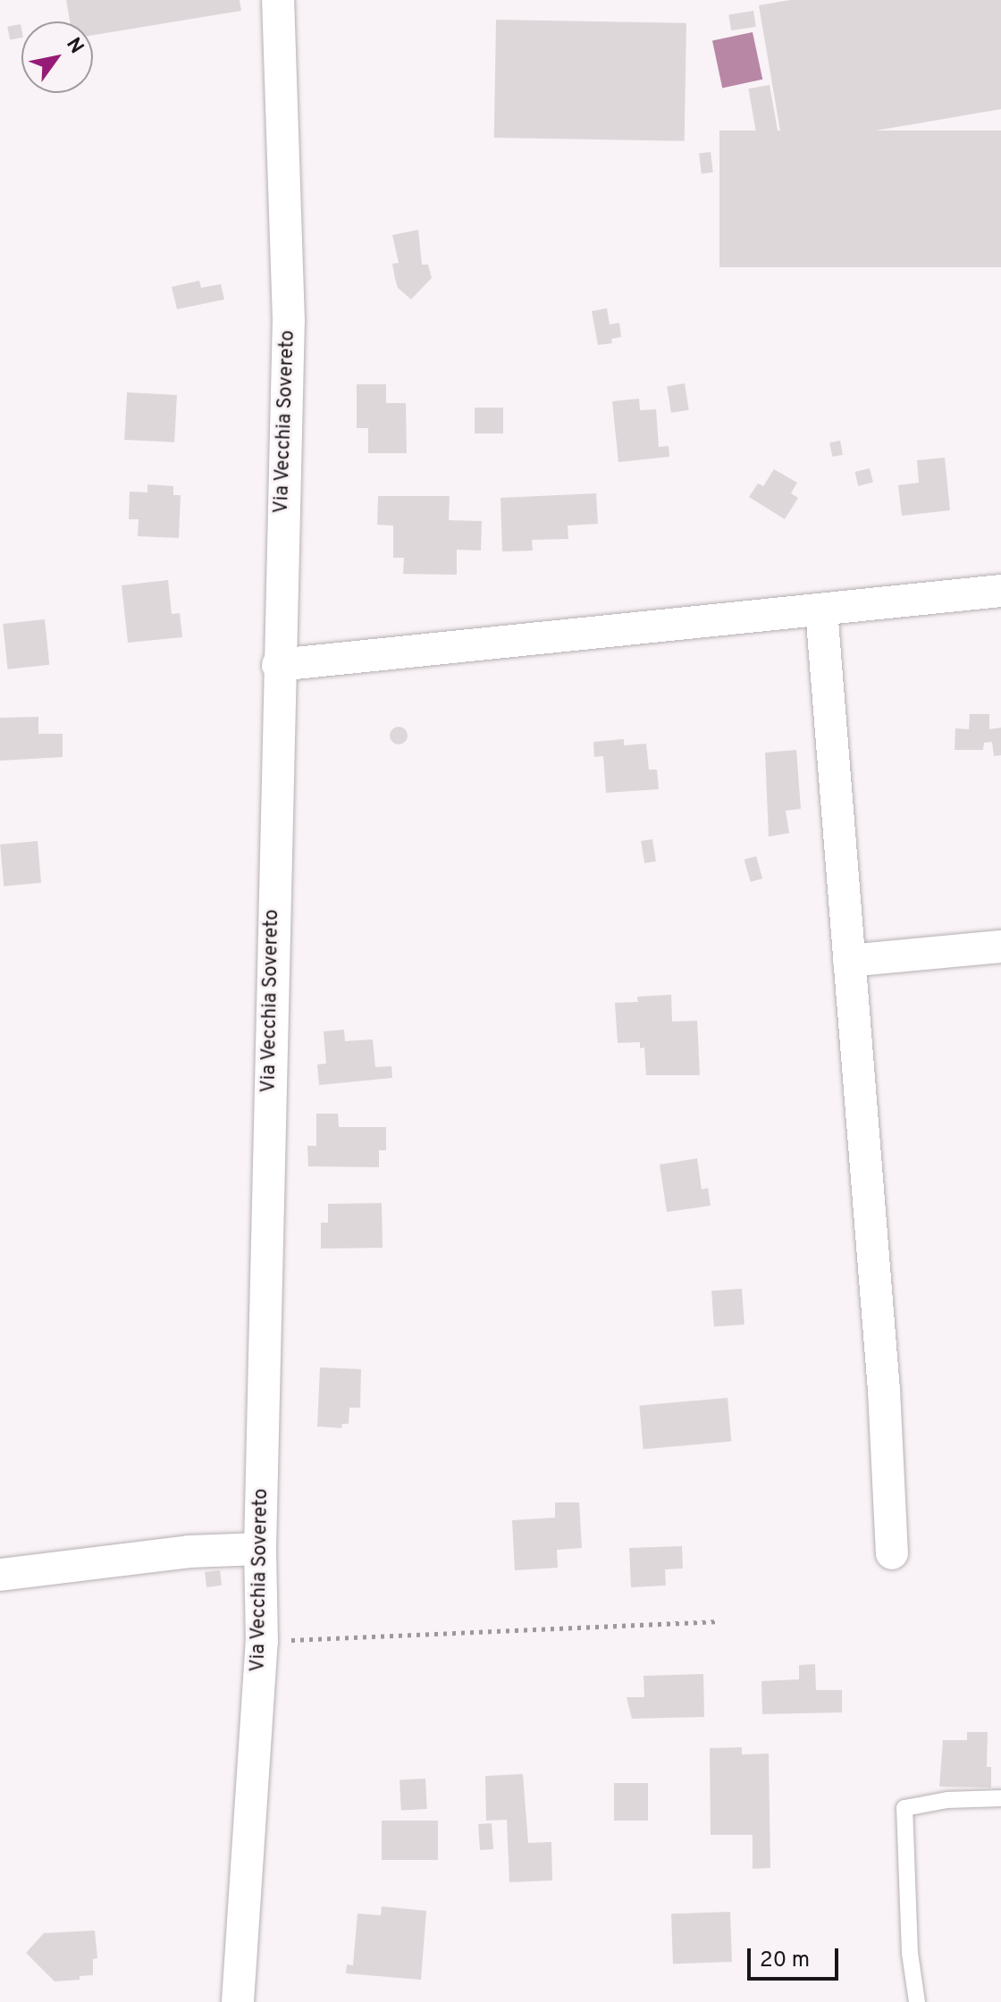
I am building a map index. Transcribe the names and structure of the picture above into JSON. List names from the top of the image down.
{
  "streets": {
    "street": ["Via Vecchia Sovereto"]
  },
  "scale_bar": "20 m",
  "north": "top right"
}
